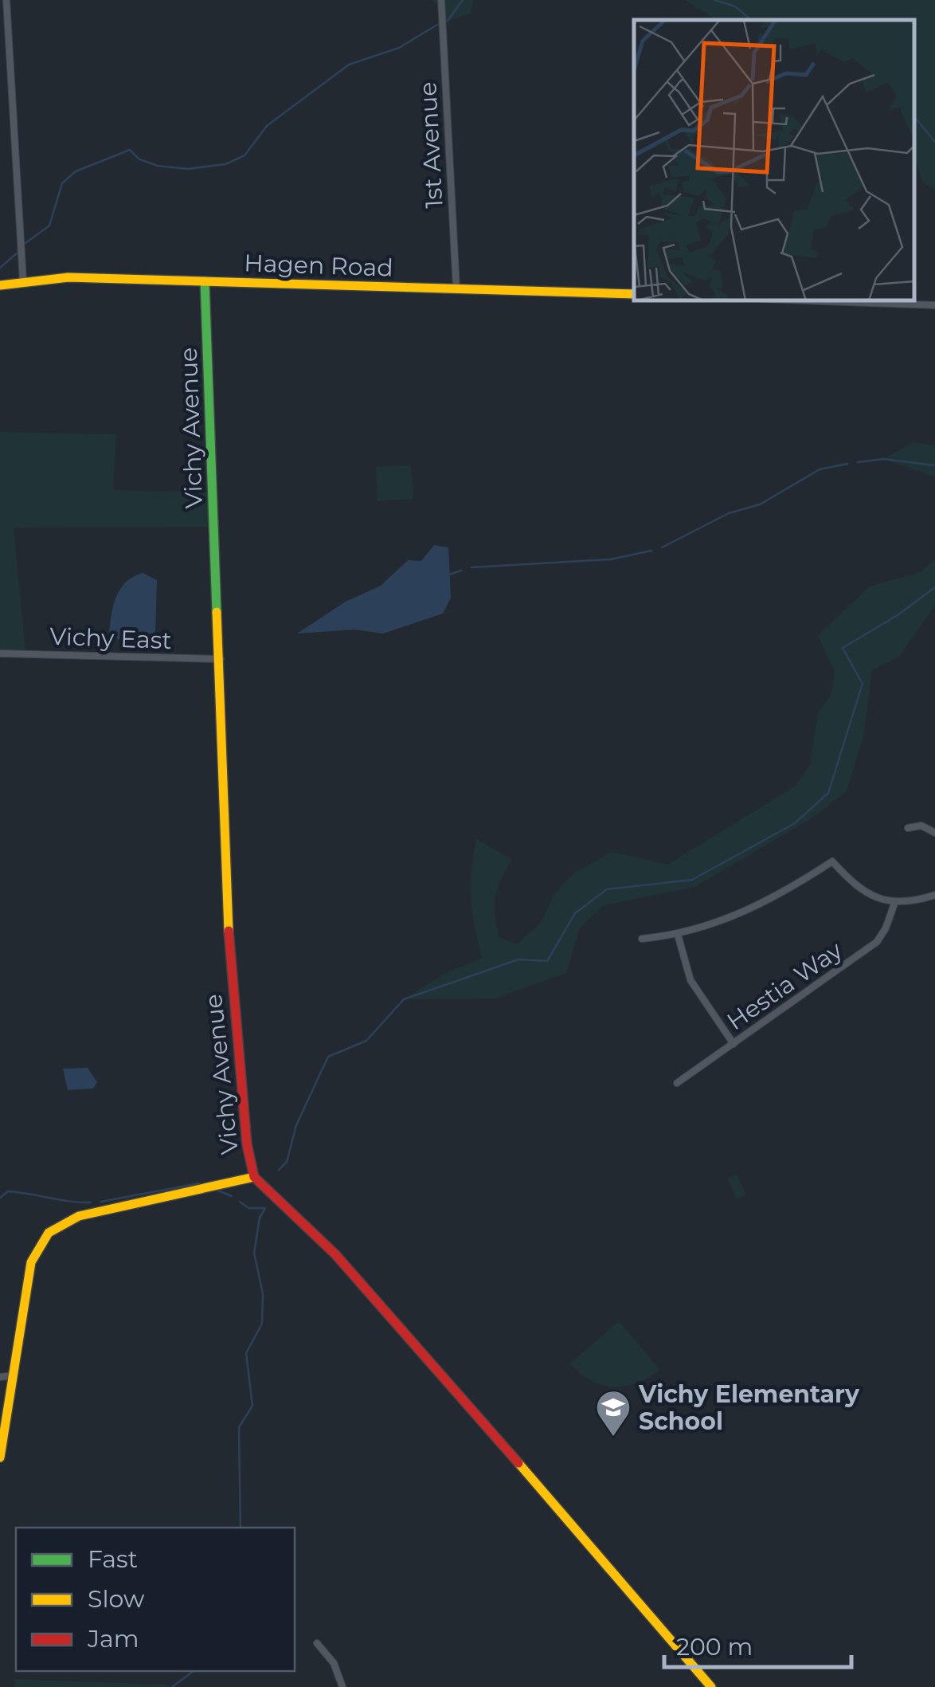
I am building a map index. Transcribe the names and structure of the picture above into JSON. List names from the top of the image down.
{
  "streets": {
    "street": [
      "1st Avenue",
      "Hagen Road",
      "Vichy Avenue",
      "Vichy East",
      "Hestia Way"
    ]
  },
  "crossings": [
    ["1st Avenue", "Hagen Road"],
    ["Hagen Road", "Vichy Avenue"],
    ["Vichy Avenue", "Vichy East"]
  ],
  "places": {
    "school or university": ["Vichy Elementary School"]
  },
  "legend": ["Fast", "Slow", "Jam"],
  "scale_bar": "200 m"
}
